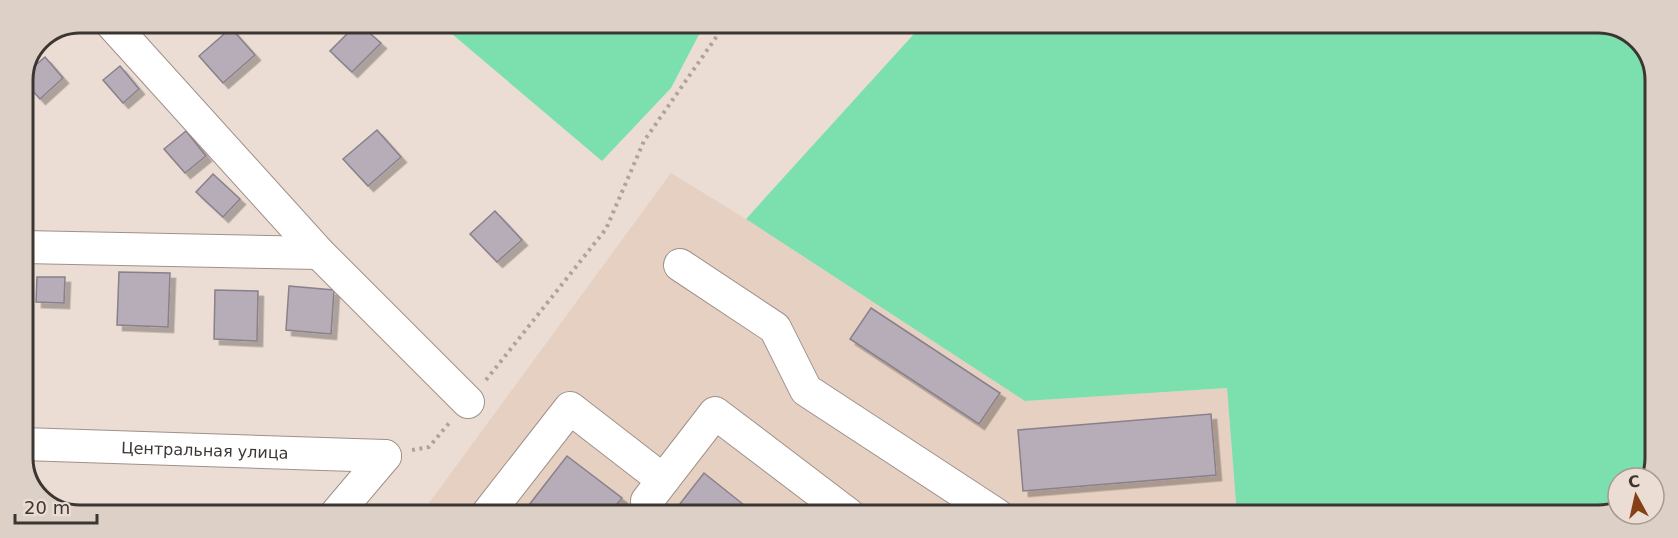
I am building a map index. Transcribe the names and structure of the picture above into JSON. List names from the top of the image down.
{
  "streets": {
    "street": ["Центральная улица"]
  },
  "scale_bar": "20 m",
  "north": "top"
}
